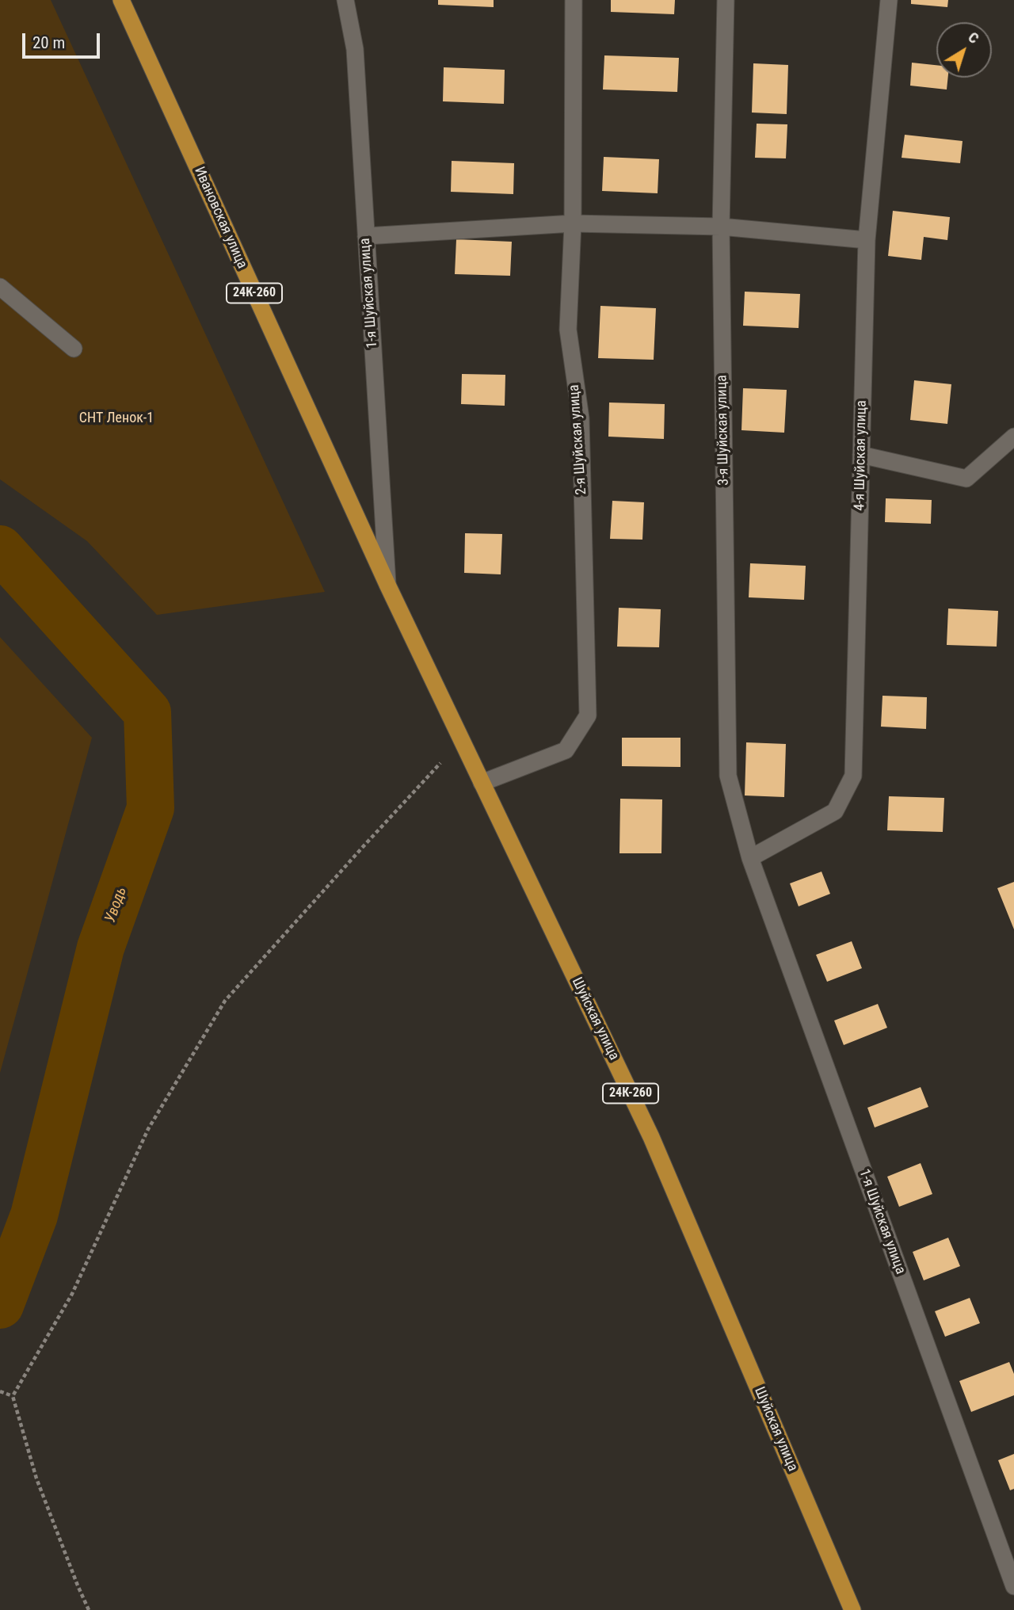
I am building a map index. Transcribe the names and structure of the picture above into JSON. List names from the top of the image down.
{
  "streets": {
    "main road": ["Ивановская улица", "24К-260", "Шуйская улица"],
    "street": [
      "1-я Шуйская улица",
      "3-я Шуйская улица",
      "2-я Шуйская улица",
      "4-я Шуйская улица"
    ]
  },
  "crossings": [
    ["Ивановская улица", "1-я Шуйская улица"],
    ["Ивановская улица", "Шуйская улица"],
    ["1-я Шуйская улица", "3-я Шуйская улица"],
    ["1-я Шуйская улица", "4-я Шуйская улица"],
    ["1-я Шуйская улица", "Шуйская улица"],
    ["3-я Шуйская улица", "4-я Шуйская улица"],
    ["2-я Шуйская улица", "Шуйская улица"]
  ],
  "water": ["Уводь"],
  "parks": ["СНТ Ленок-1"],
  "scale_bar": "20 m",
  "north": "top right"
}
